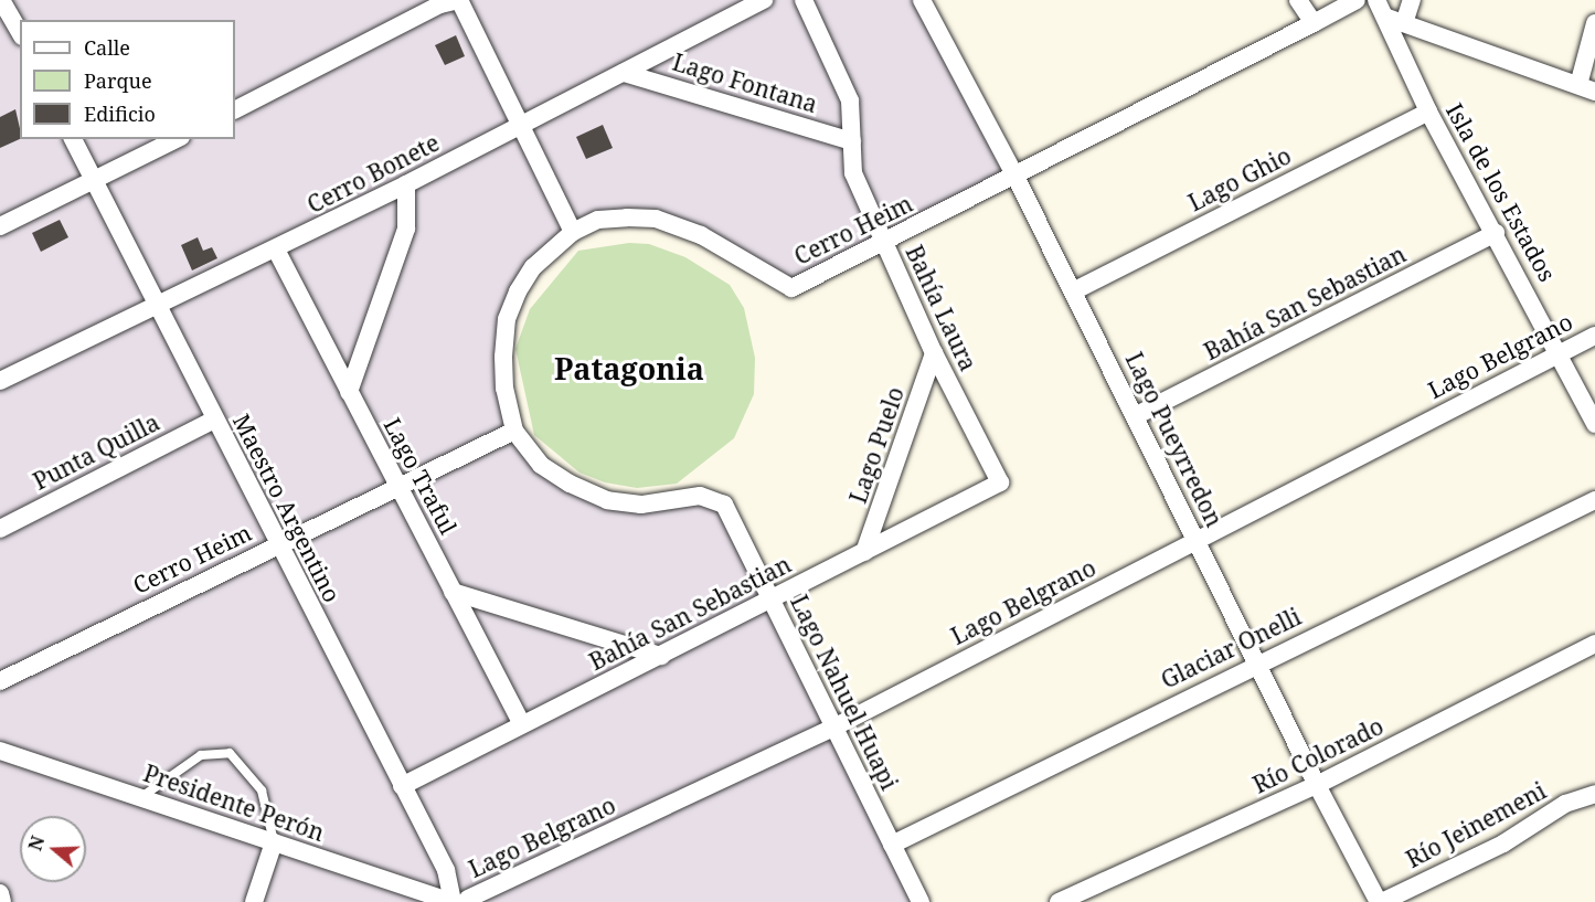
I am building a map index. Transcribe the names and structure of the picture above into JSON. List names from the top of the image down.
{
  "streets": {
    "street": [
      "Lago Fontana",
      "Cerro Bonete",
      "Lago Ghio",
      "Isla de los Estados",
      "Cerro Heim",
      "Bahía San Sebastian",
      "Bahía Laura",
      "Lago Belgrano",
      "Lago Pueyrredon",
      "Lago Puelo",
      "Punta Quilla",
      "Lago Traful",
      "Maestro Argentino",
      "Glaciar Onelli",
      "Lago Nahuel Huapi",
      "Río Colorado",
      "Presidente Perón",
      "Río Jeinemeni"
    ]
  },
  "crossings": [
    ["Lago Fontana", "Cerro Bonete"],
    ["Lago Fontana", "Bahía Laura"],
    ["Cerro Bonete", "Lago Traful"],
    ["Cerro Bonete", "Maestro Argentino"],
    ["Lago Ghio", "Isla de los Estados"],
    ["Lago Ghio", "Lago Pueyrredon"],
    ["Isla de los Estados", "Bahía San Sebastian"],
    ["Isla de los Estados", "Lago Belgrano"],
    ["Cerro Heim", "Bahía Laura"],
    ["Cerro Heim", "Lago Pueyrredon"],
    ["Cerro Heim", "Lago Traful"],
    ["Cerro Heim", "Maestro Argentino"],
    ["Cerro Heim", "Lago Nahuel Huapi"],
    ["Bahía San Sebastian", "Bahía Laura"],
    ["Bahía San Sebastian", "Lago Pueyrredon"],
    ["Bahía San Sebastian", "Lago Puelo"],
    ["Bahía San Sebastian", "Lago Traful"],
    ["Bahía San Sebastian", "Maestro Argentino"],
    ["Bahía San Sebastian", "Lago Nahuel Huapi"],
    ["Bahía Laura", "Lago Puelo"],
    ["Lago Belgrano", "Lago Pueyrredon"],
    ["Lago Belgrano", "Maestro Argentino"],
    ["Lago Belgrano", "Lago Nahuel Huapi"],
    ["Lago Belgrano", "Presidente Perón"],
    ["Lago Pueyrredon", "Glaciar Onelli"],
    ["Lago Pueyrredon", "Río Colorado"],
    ["Lago Pueyrredon", "Río Jeinemeni"],
    ["Punta Quilla", "Maestro Argentino"],
    ["Maestro Argentino", "Presidente Perón"],
    ["Glaciar Onelli", "Lago Nahuel Huapi"]
  ],
  "districts": ["Patagonia"],
  "legend": ["Calle", "Parque", "Edificio"],
  "north": "left"
}
